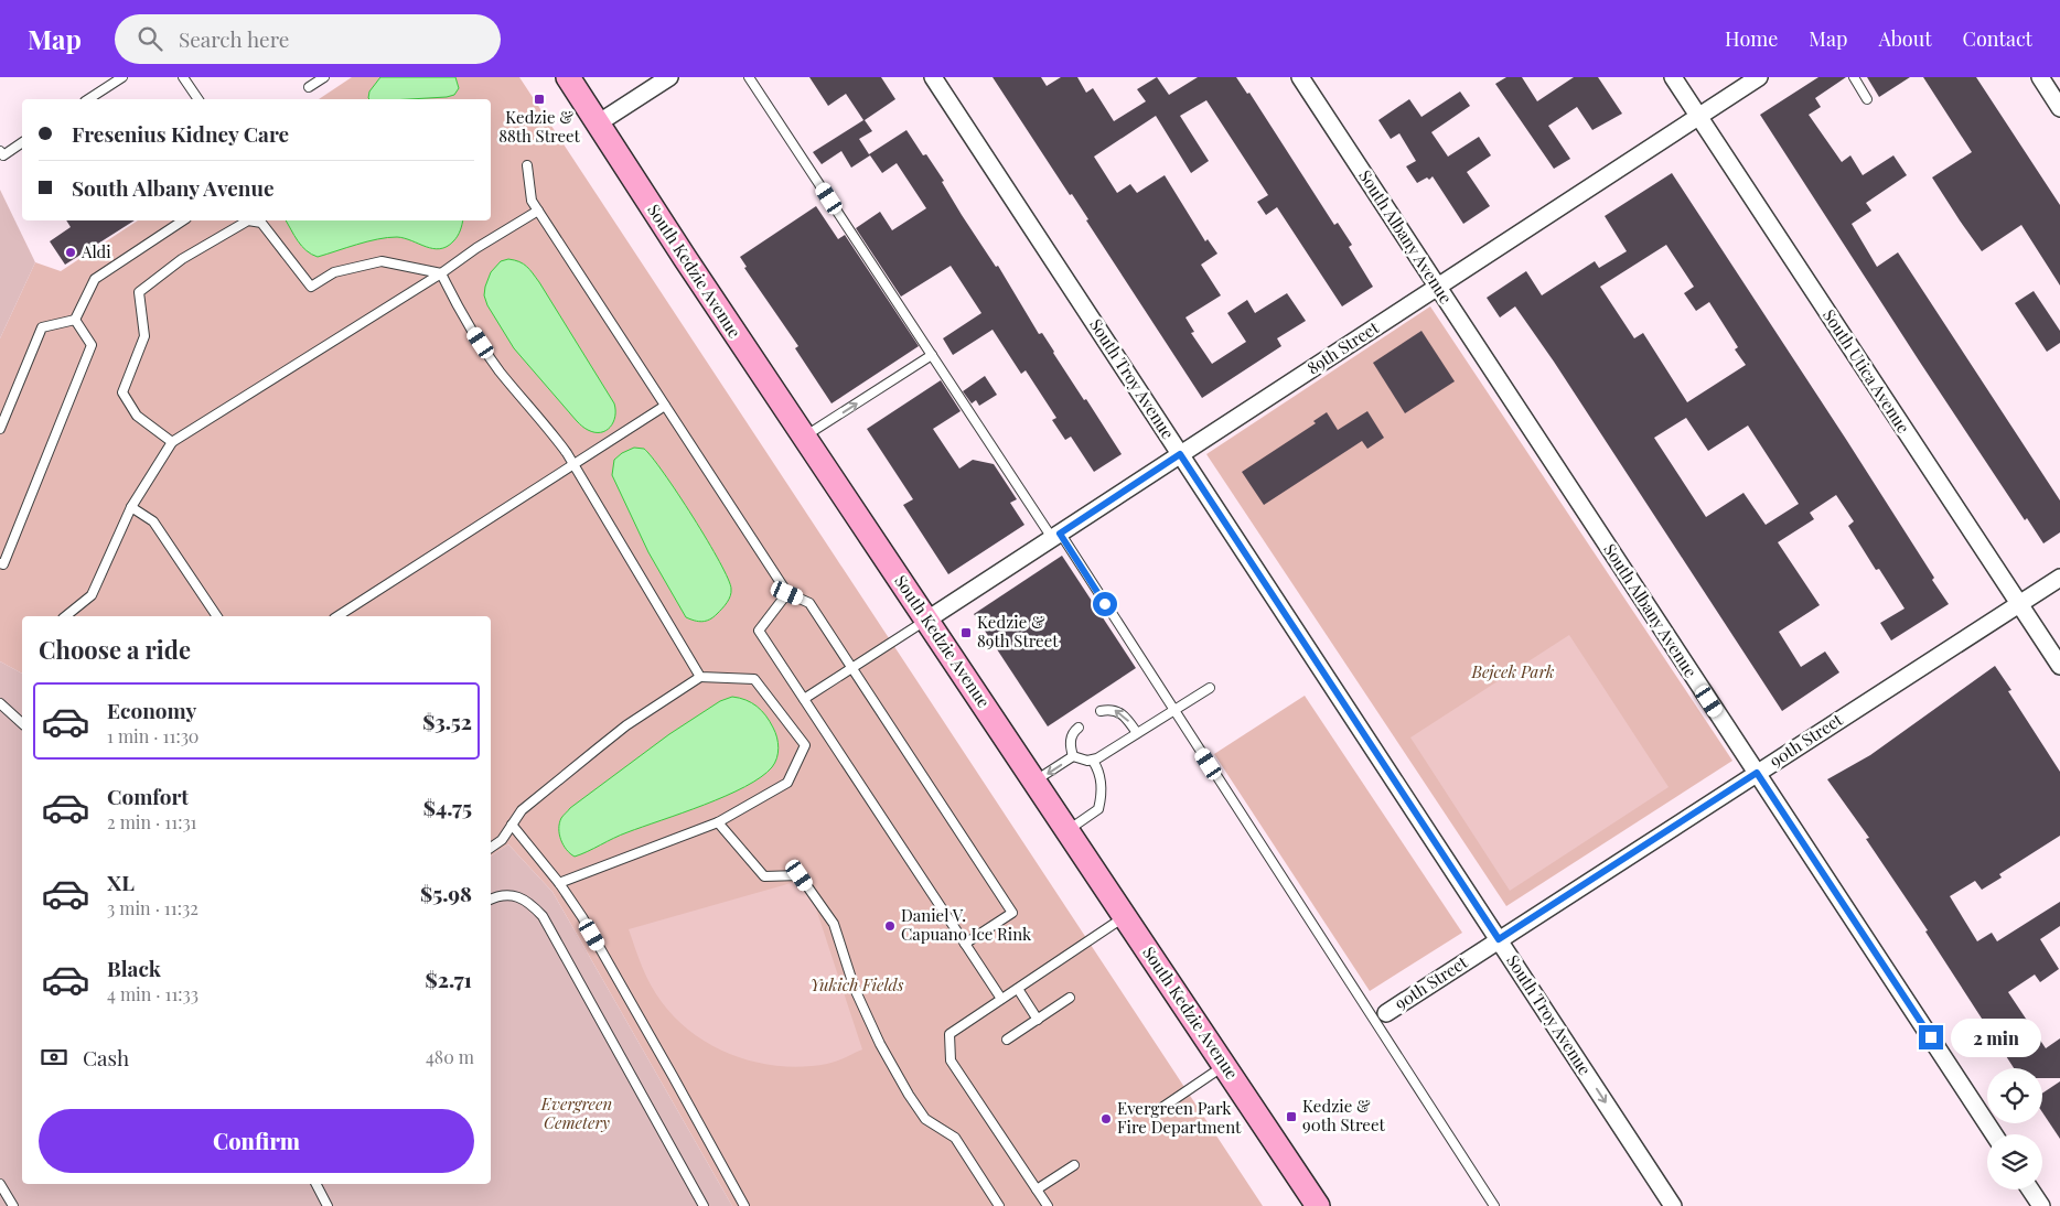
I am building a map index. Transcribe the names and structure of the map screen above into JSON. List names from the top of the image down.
{
  "streets": {
    "main road": ["South Kedzie Avenue"],
    "street": [
      "South Albany Avenue",
      "89th Street",
      "South Utica Avenue",
      "South Troy Avenue",
      "90th Street"
    ]
  },
  "crossings": [
    ["South Albany Avenue", "89th Street"],
    ["South Albany Avenue", "90th Street"],
    ["South Kedzie Avenue", "89th Street"],
    ["89th Street", "South Utica Avenue"],
    ["89th Street", "South Troy Avenue"],
    ["South Utica Avenue", "90th Street"],
    ["South Troy Avenue", "90th Street"]
  ],
  "parks": ["Bejcek Park", "Yukich Fields", "Evergreen Cemetery"],
  "places": {
    "transit": ["Kedzie & 88th Street", "Kedzie & 89th Street", "Kedzie & 90th Street"],
    "other": ["Aldi", "Daniel V. Capuano Ice Rink", "Evergreen Park Fire Department"]
  },
  "page": {
    "header": "Map",
    "search": "Search here",
    "nav": [
      "Home",
      "Map",
      "About",
      "Contact"
    ],
    "banner": ["Fresenius Kidney Care", "South Albany Avenue"],
    "heading": "Choose a ride",
    "list": [
      {
        "name": "Economy",
        "note": "1 min · 11:30",
        "value": "$3.52"
      },
      {
        "name": "Comfort",
        "note": "2 min · 11:31",
        "value": "$4.75"
      },
      {
        "name": "XL",
        "note": "3 min · 11:32",
        "value": "$5.98"
      },
      {
        "name": "Black",
        "note": "4 min · 11:33",
        "value": "$2.71"
      }
    ],
    "bubble": "2 min",
    "pay": ["Cash", "480 m"],
    "buttons": "Confirm"
  }
}
